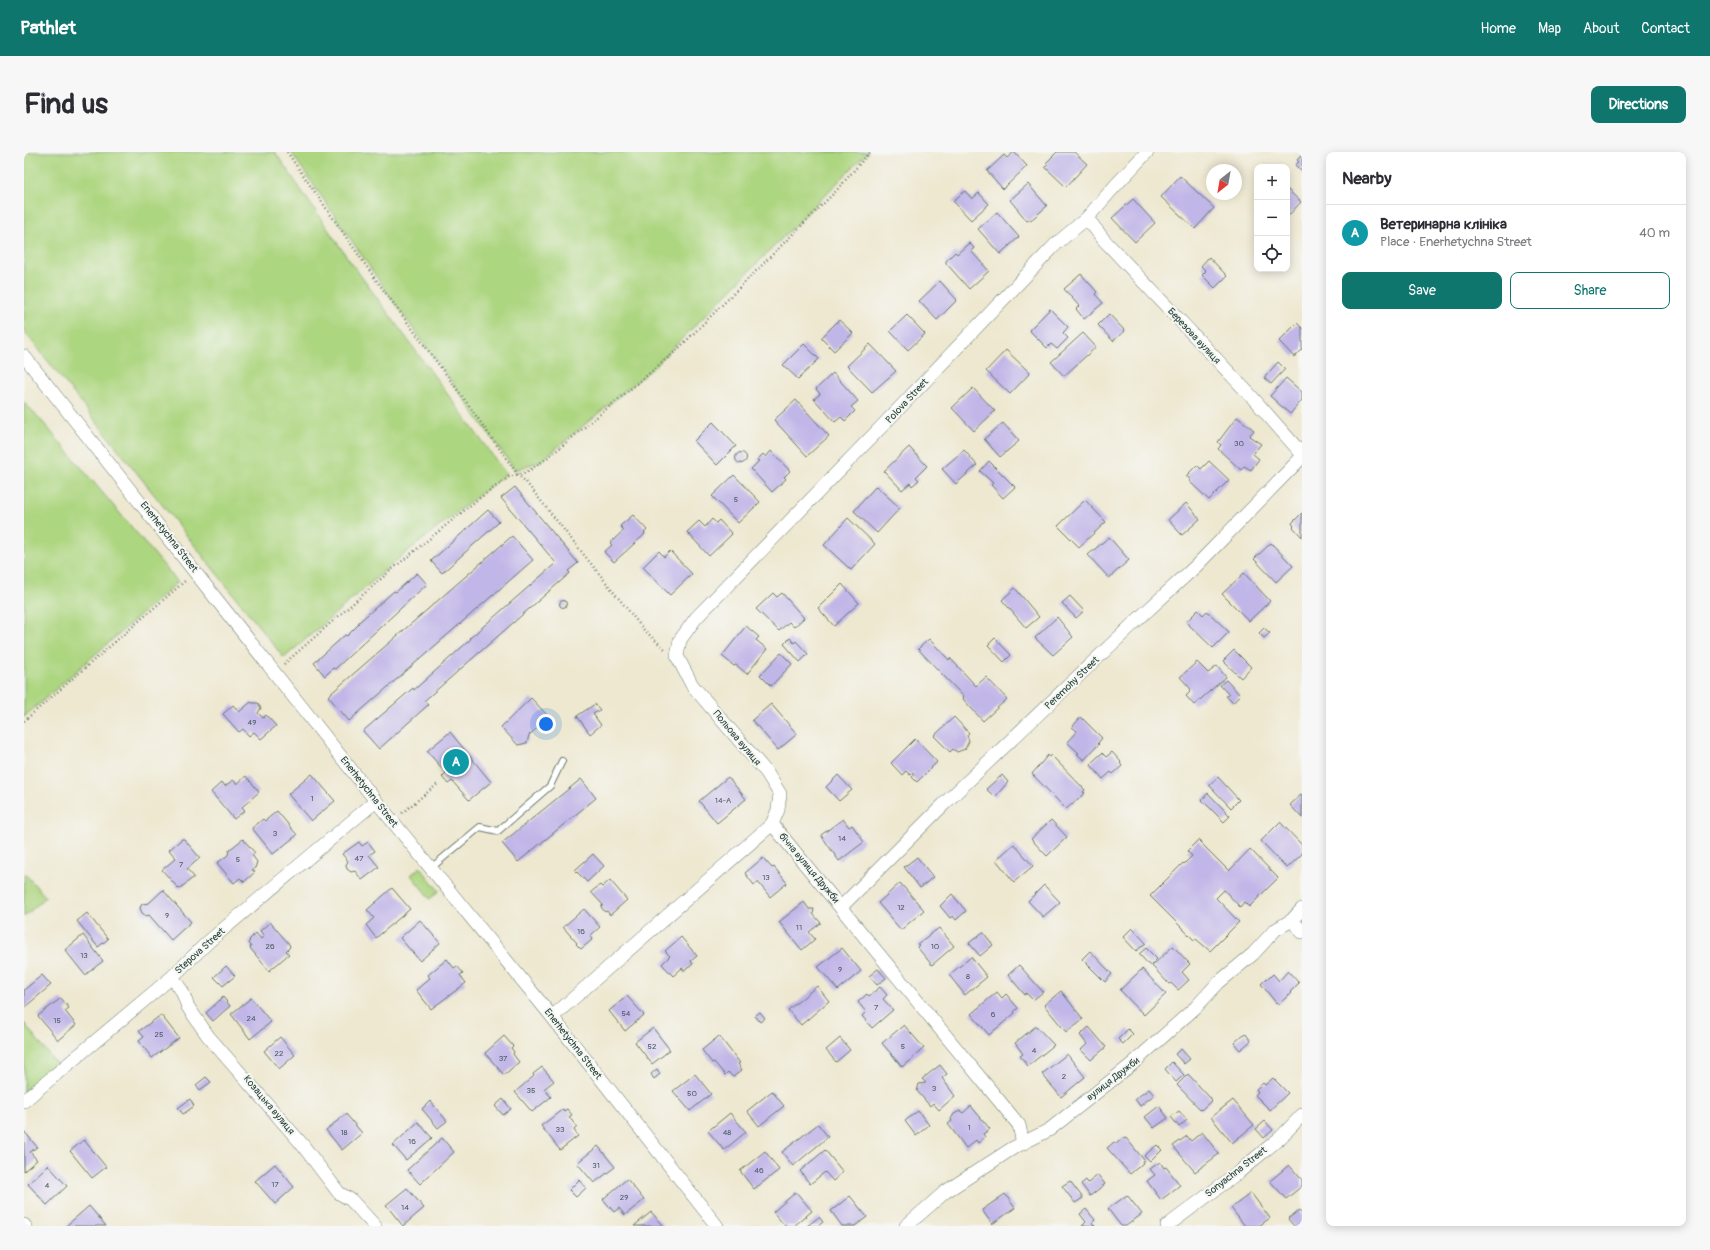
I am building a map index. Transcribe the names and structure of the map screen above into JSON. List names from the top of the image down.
{
  "streets": {
    "street": [
      "Березова вулиця",
      "Polova Street",
      "Enerhetychna Street",
      "Peremohy Street",
      "Польова вулиця",
      "бічна вулиця Дружби",
      "Stepova Street",
      "вулиця Дружби",
      "Козацька вулиця",
      "Sonyachna Street"
    ]
  },
  "crossings": [
    ["Березова вулиця", "Polova Street"],
    ["Polova Street", "Польова вулиця"],
    ["Enerhetychna Street", "бічна вулиця Дружби"],
    ["Enerhetychna Street", "Stepova Street"],
    ["Peremohy Street", "бічна вулиця Дружби"],
    ["Польова вулиця", "бічна вулиця Дружби"],
    ["бічна вулиця Дружби", "вулиця Дружби"],
    ["Stepova Street", "Козацька вулиця"]
  ],
  "house_numbers": [
    "30",
    "5",
    "49",
    "1",
    "14-А",
    "3",
    "14",
    "47",
    "5",
    "7",
    "13",
    "12",
    "9",
    "11",
    "16",
    "26",
    "10",
    "13",
    "9",
    "8",
    "7",
    "54",
    "6",
    "24",
    "15",
    "25",
    "52",
    "5",
    "4",
    "22",
    "37",
    "2",
    "3",
    "35",
    "50",
    "1",
    "33",
    "18",
    "48",
    "16",
    "31",
    "46",
    "17",
    "4",
    "29",
    "14"
  ],
  "north": "bottom left",
  "page": {
    "header": "Pathlet",
    "nav": [
      "Home",
      "Map",
      "About",
      "Contact"
    ],
    "buttons": [
      "Directions",
      ["Save", "Share"]
    ],
    "title": "Find us",
    "heading": "Nearby",
    "map_buttons": ["+", "−"],
    "list": [
      {
        "mark": "A",
        "name": "Ветеринарна клініка",
        "note": "Place · Enerhetychna Street",
        "value": "40 m"
      }
    ],
    "pins": "A"
  }
}
